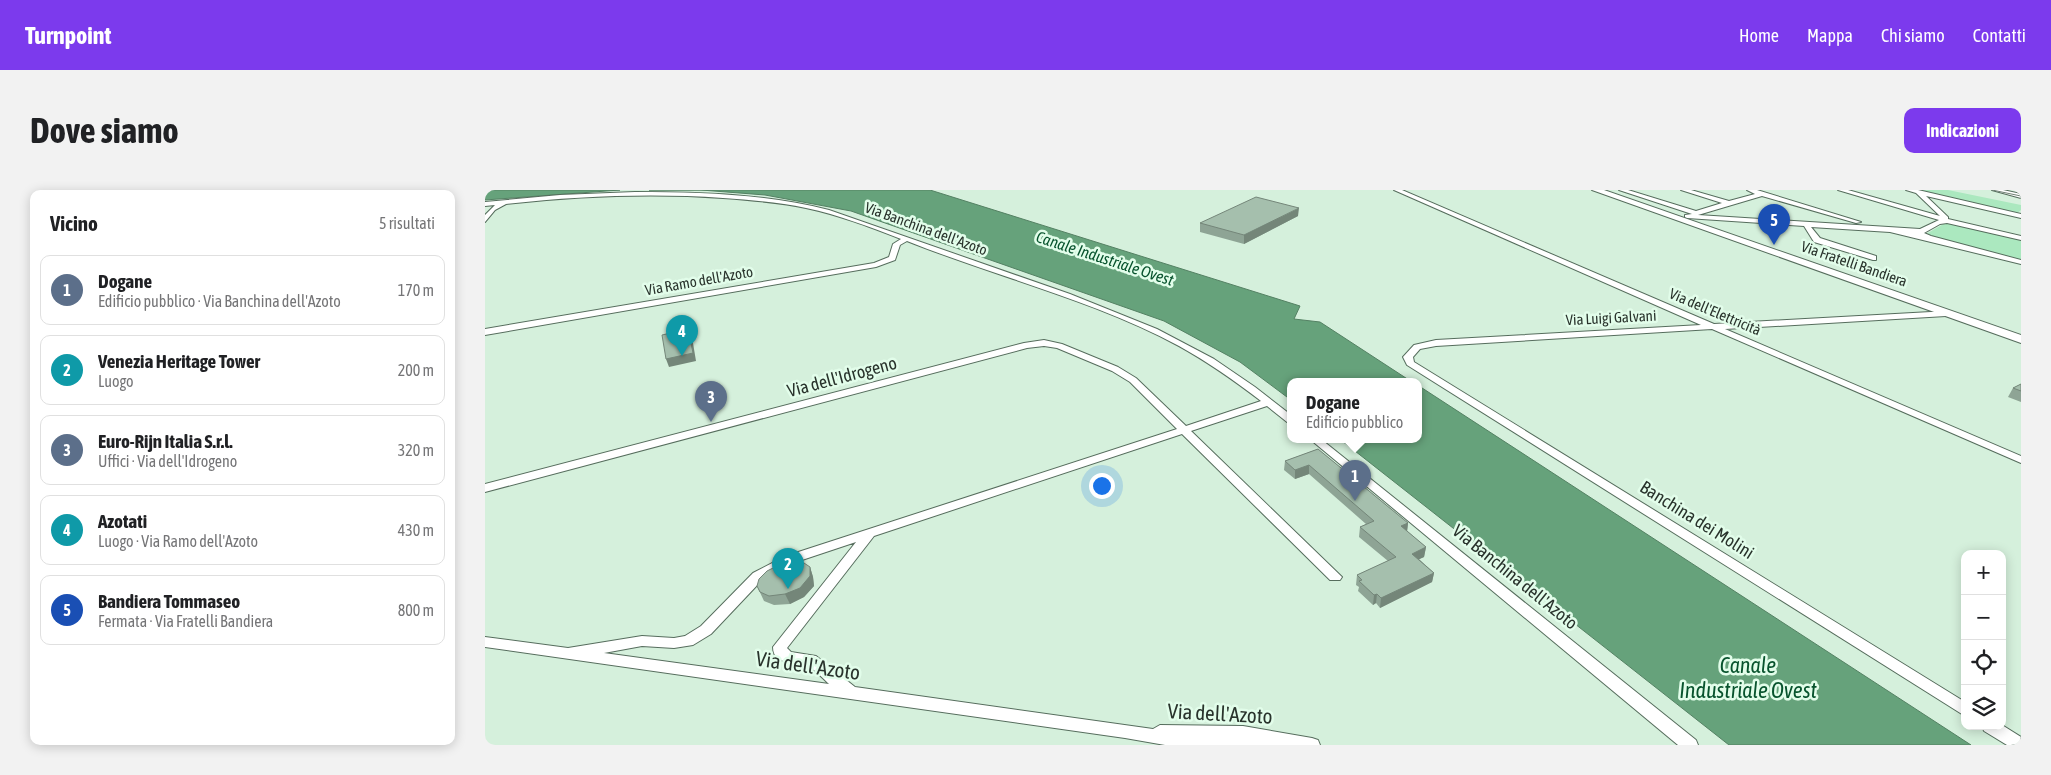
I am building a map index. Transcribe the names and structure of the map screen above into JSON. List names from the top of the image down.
{
  "streets": {
    "main road": ["Via Fratelli Bandiera"],
    "street": [
      "Via Banchina dell'Azoto",
      "Via Ramo dell'Azoto",
      "Via dell'Elettricità",
      "Via Luigi Galvani",
      "Via dell'Idrogeno",
      "Banchina dei Molini",
      "Via dell'Azoto"
    ]
  },
  "crossings": [
    ["Via Banchina dell'Azoto", "Via Ramo dell'Azoto"],
    ["Via Fratelli Bandiera", "Via Luigi Galvani"],
    ["Via dell'Elettricità", "Via Luigi Galvani"],
    ["Via Luigi Galvani", "Banchina dei Molini"]
  ],
  "water": ["Canale Industriale Ovest"],
  "page": {
    "header": "Turnpoint",
    "nav": [
      "Home",
      "Mappa",
      "Chi siamo",
      "Contatti"
    ],
    "buttons": "Indicazioni",
    "title": "Dove siamo",
    "heading": ["Vicino", "5 risultati"],
    "pins": [
      "5",
      "4",
      "3",
      "1",
      "2"
    ],
    "list": [
      {
        "mark": "1",
        "name": "Dogane",
        "note": "Edificio pubblico · Via Banchina dell'Azoto",
        "value": "170 m"
      },
      {
        "mark": "2",
        "name": "Venezia Heritage Tower",
        "note": "Luogo",
        "value": "200 m"
      },
      {
        "mark": "3",
        "name": "Euro-Rijn Italia S.r.l.",
        "note": "Uffici · Via dell'Idrogeno",
        "value": "320 m"
      },
      {
        "mark": "4",
        "name": "Azotati",
        "note": "Luogo · Via Ramo dell'Azoto",
        "value": "430 m"
      },
      {
        "mark": "5",
        "name": "Bandiera Tommaseo",
        "note": "Fermata · Via Fratelli Bandiera",
        "value": "800 m"
      }
    ],
    "popup": ["Dogane", "Edificio pubblico"],
    "map_buttons": ["+", "−"]
  }
}
